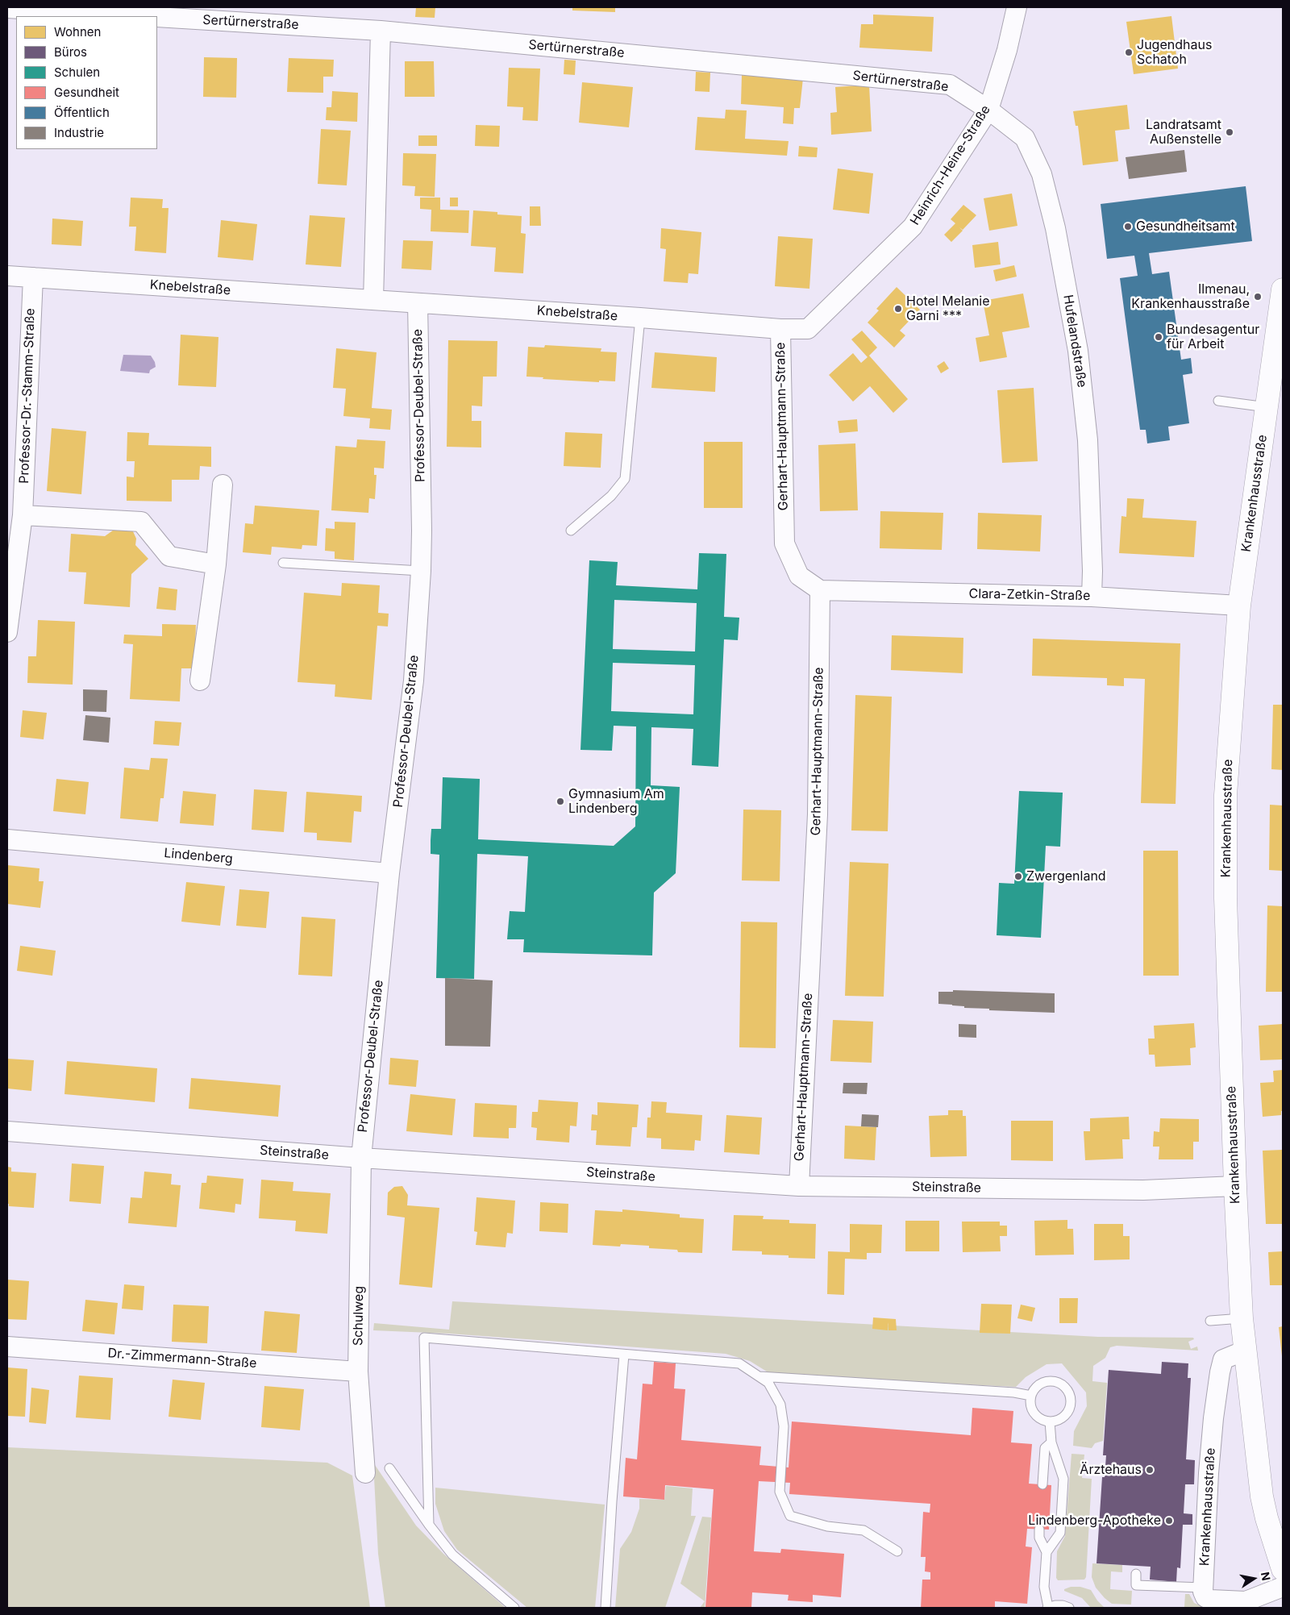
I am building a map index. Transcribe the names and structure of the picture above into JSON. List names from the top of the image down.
{
  "streets": {
    "street": [
      "Sertürnerstraße",
      "Heinrich-Heine-Straße",
      "Knebelstraße",
      "Hufelandstraße",
      "Professor-Dr.-Stamm-Straße",
      "Professor-Deubel-Straße",
      "Gerhart-Hauptmann-Straße",
      "Krankenhausstraße",
      "Clara-Zetkin-Straße",
      "Lindenberg",
      "Steinstraße",
      "Schulweg",
      "Dr.-Zimmermann-Straße"
    ]
  },
  "crossings": [
    ["Sertürnerstraße", "Heinrich-Heine-Straße"],
    ["Sertürnerstraße", "Hufelandstraße"],
    ["Heinrich-Heine-Straße", "Knebelstraße"],
    ["Heinrich-Heine-Straße", "Hufelandstraße"],
    ["Heinrich-Heine-Straße", "Gerhart-Hauptmann-Straße"],
    ["Knebelstraße", "Professor-Dr.-Stamm-Straße"],
    ["Knebelstraße", "Professor-Deubel-Straße"],
    ["Knebelstraße", "Gerhart-Hauptmann-Straße"],
    ["Hufelandstraße", "Clara-Zetkin-Straße"],
    ["Professor-Deubel-Straße", "Lindenberg"],
    ["Professor-Deubel-Straße", "Steinstraße"],
    ["Professor-Deubel-Straße", "Schulweg"],
    ["Gerhart-Hauptmann-Straße", "Clara-Zetkin-Straße"],
    ["Gerhart-Hauptmann-Straße", "Steinstraße"],
    ["Krankenhausstraße", "Clara-Zetkin-Straße"],
    ["Krankenhausstraße", "Steinstraße"],
    ["Steinstraße", "Schulweg"],
    ["Schulweg", "Dr.-Zimmermann-Straße"]
  ],
  "places": [
    "Jugendhaus Schatoh",
    "Landratsamt Außenstelle",
    "Gesundheitsamt",
    "Ilmenau, Krankenhausstraße",
    "Hotel Melanie Garni ***",
    "Bundesagentur für Arbeit",
    "Gymnasium Am Lindenberg",
    "Zwergenland",
    "Ärztehaus",
    "Lindenberg-Apotheke"
  ],
  "legend": [
    "Wohnen",
    "Büros",
    "Schulen",
    "Gesundheit",
    "Öffentlich",
    "Industrie"
  ],
  "north": "right"
}
